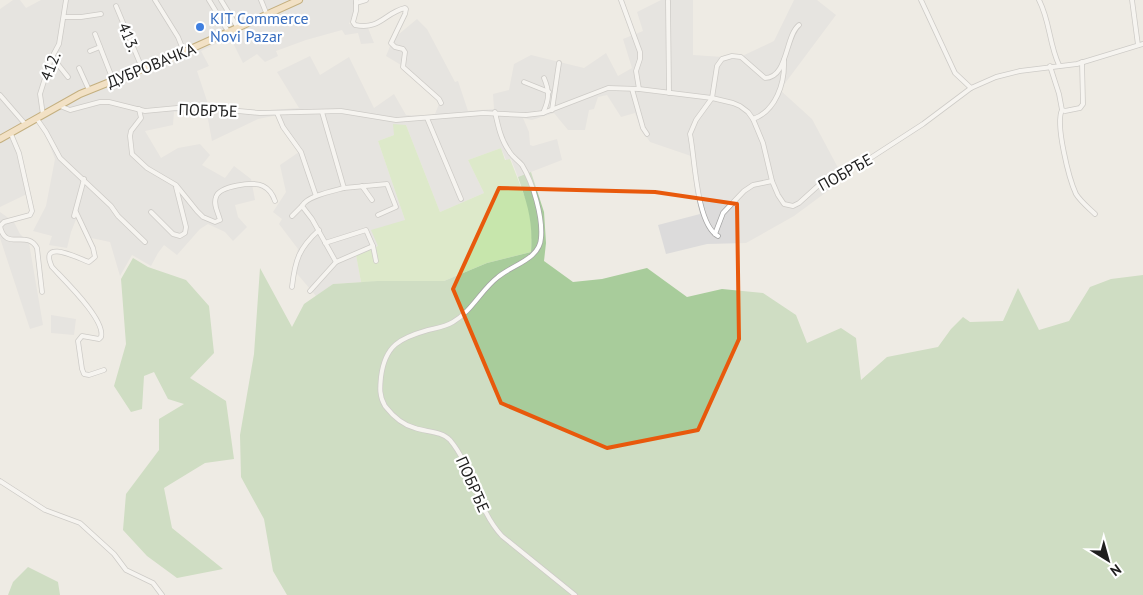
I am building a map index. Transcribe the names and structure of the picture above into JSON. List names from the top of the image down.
{
  "streets": {
    "main road": ["ДУБРОВАЧКА"],
    "street": ["413.", "412.", "ПОБРЂЕ"]
  },
  "crossings": [
    ["413.", "ДУБРОВАЧКА"],
    ["ДУБРОВАЧКА", "412."],
    ["ДУБРОВАЧКА", "ПОБРЂЕ"]
  ],
  "places": ["KIT Commerce Novi Pazar"],
  "north": "bottom right"
}
